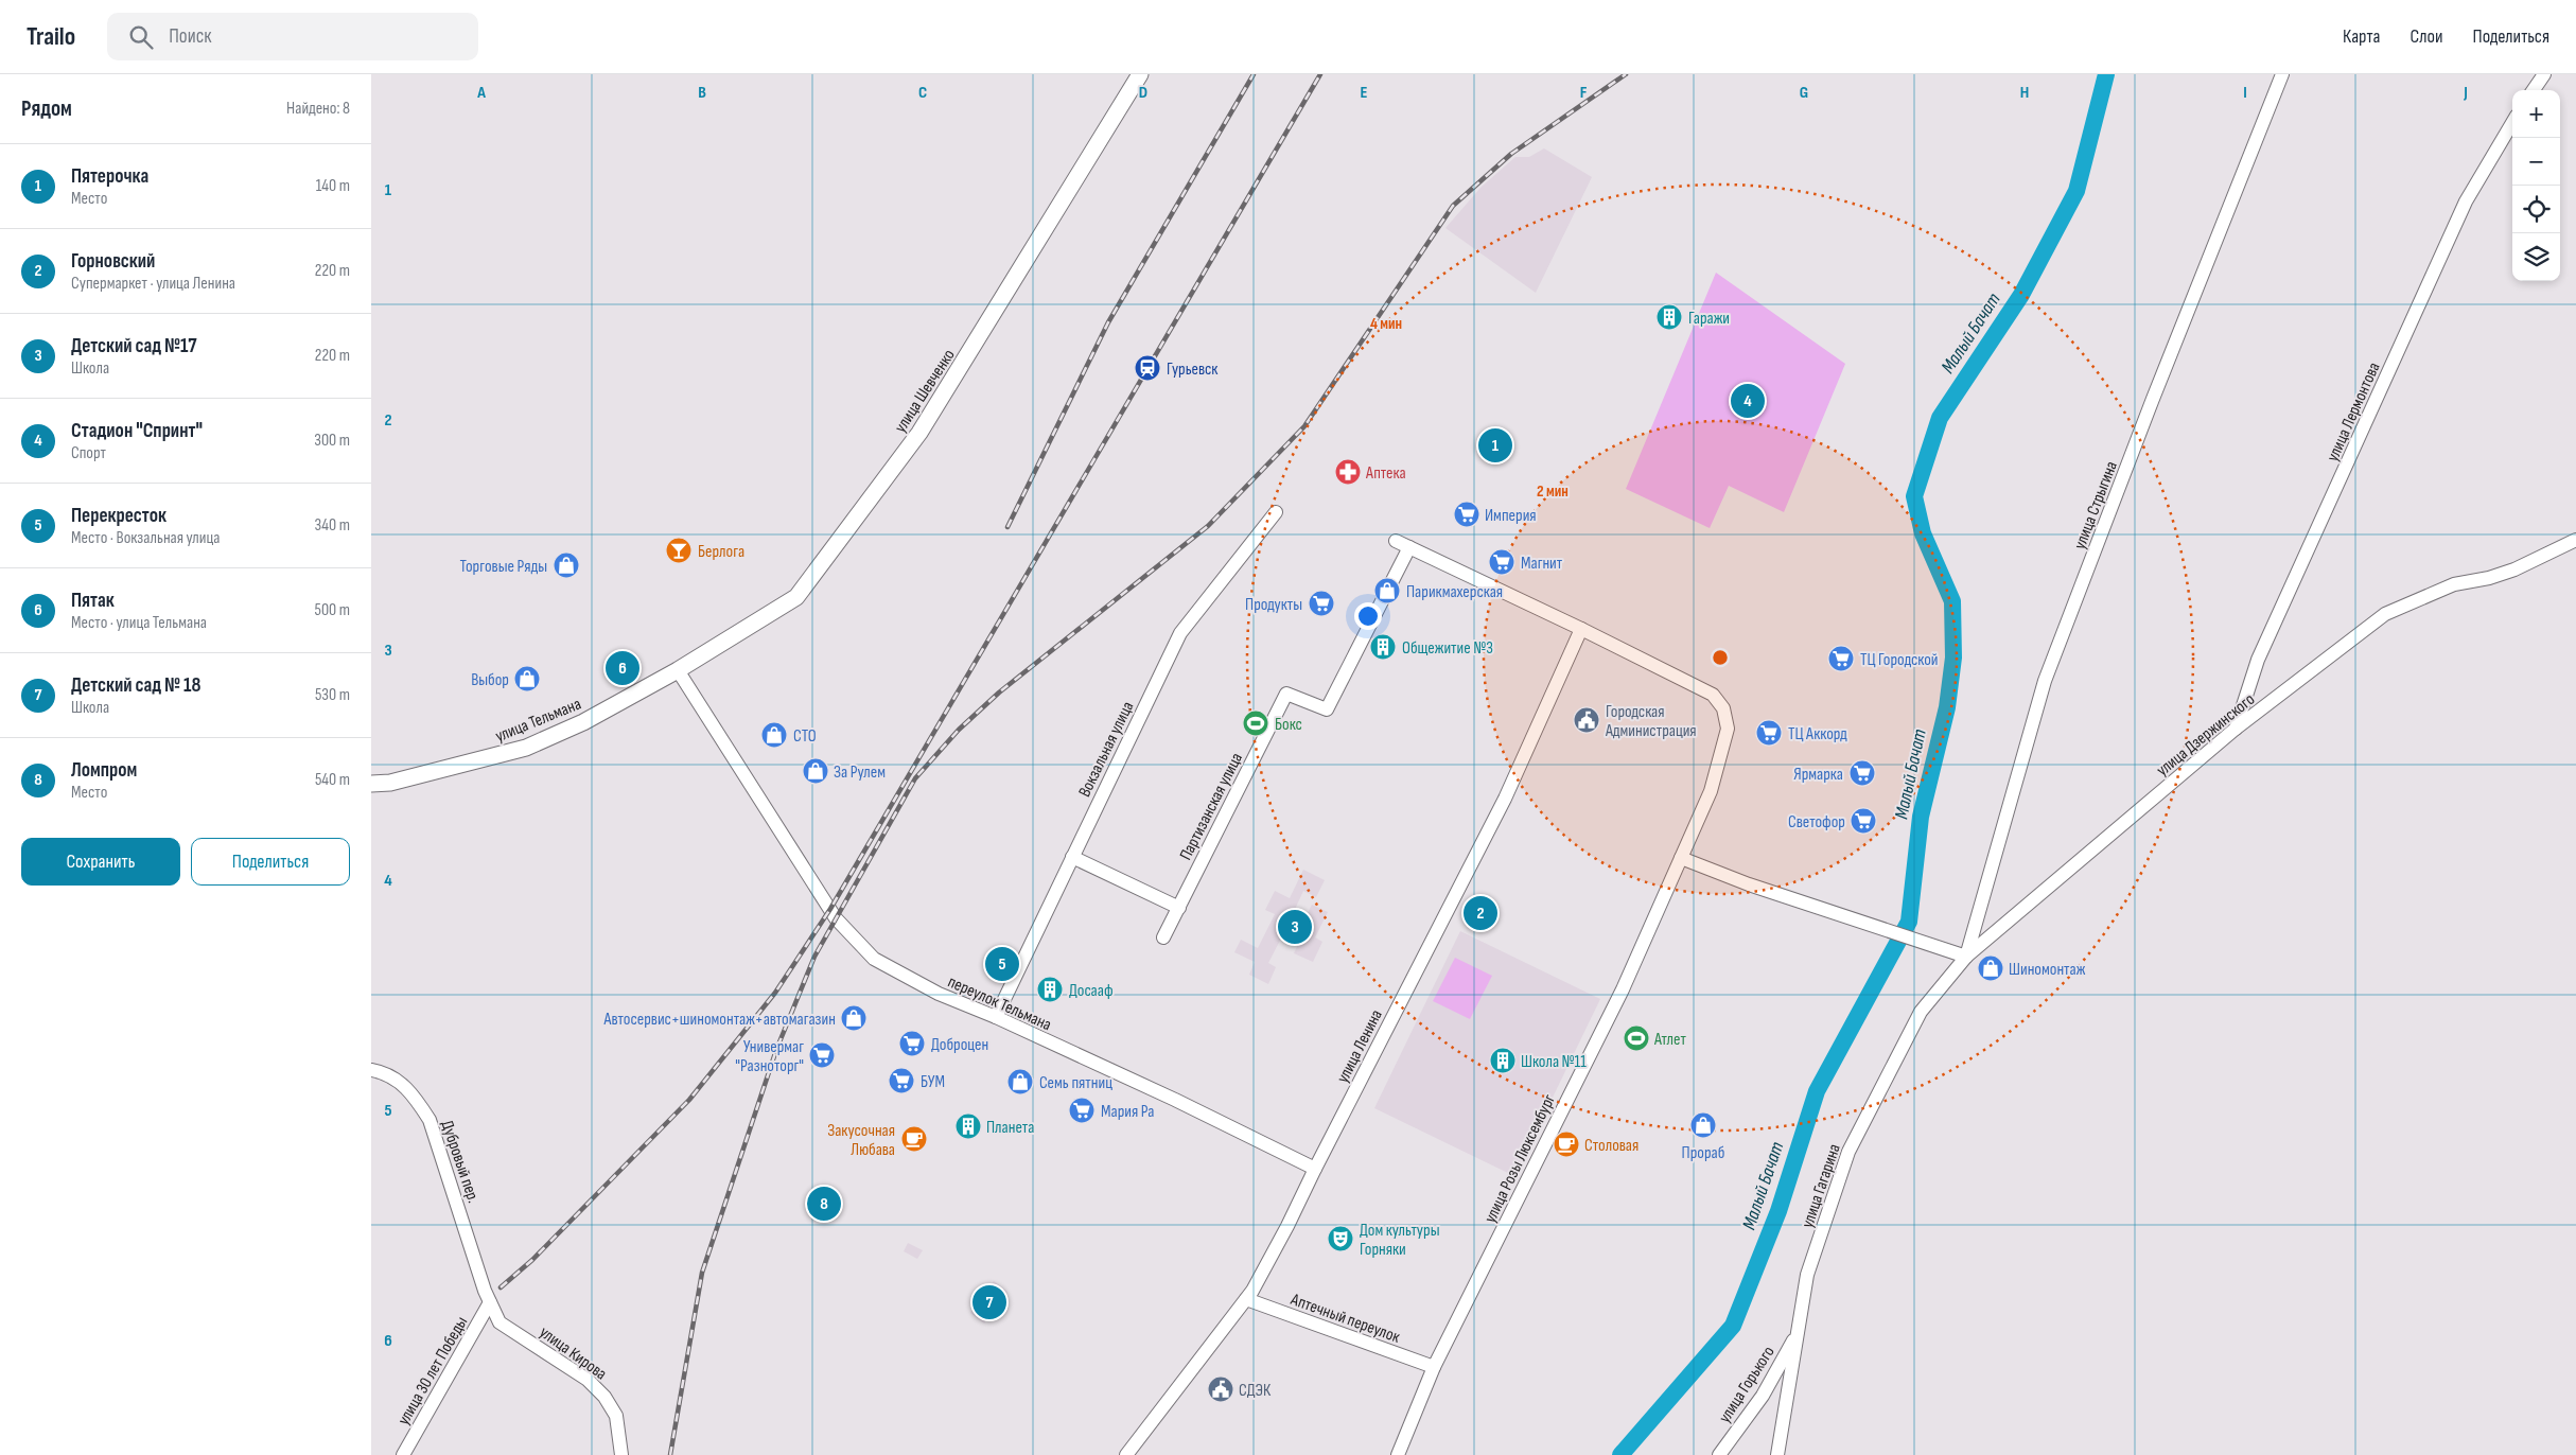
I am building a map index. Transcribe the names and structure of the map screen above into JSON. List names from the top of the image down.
{
  "streets": {
    "main road": ["улица Шевченко", "улица Тельмана"],
    "street": [
      "улица Лермонтова",
      "улица Стрыгина",
      "улица Дзержинского",
      "Вокзальная улица",
      "Партизанская улица",
      "переулок Тельмана",
      "улица Ленина",
      "улица Розы Люксембург",
      "Дубровый пер.",
      "улица Гагарина",
      "Аптечный переулок",
      "улица Кирова",
      "улица 30 лет Победы",
      "улица Горького"
    ]
  },
  "crossings": [
    ["улица Шевченко", "улица Тельмана"],
    ["улица Шевченко", "переулок Тельмана"],
    ["улица Лермонтова", "улица Дзержинского"],
    ["улица Стрыгина", "улица Дзержинского"],
    ["улица Стрыгина", "улица Гагарина"],
    ["улица Тельмана", "переулок Тельмана"],
    ["улица Дзержинского", "улица Гагарина"],
    ["Вокзальная улица", "переулок Тельмана"],
    ["переулок Тельмана", "улица Ленина"],
    ["улица Ленина", "улица Розы Люксембург"],
    ["улица Ленина", "Аптечный переулок"],
    ["улица Розы Люксембург", "Аптечный переулок"],
    ["Дубровый пер.", "улица Кирова"],
    ["Дубровый пер.", "улица 30 лет Победы"],
    ["улица Гагарина", "улица Горького"],
    ["улица Кирова", "улица 30 лет Победы"]
  ],
  "water": ["Малый Бачат"],
  "places": {
    "building": [
      "Гаражи",
      "Общежитие №3",
      "Досааф",
      "Школа №11",
      "Планета"
    ],
    "station": ["Гурьевск"],
    "pharmacy": ["Аптека"],
    "supermarket": [
      "Империя",
      "Магнит",
      "Продукты",
      "ТЦ Городской",
      "ТЦ Аккорд",
      "Ярмарка",
      "Светофор",
      "Доброцен",
      "Универмаг \"Разноторг\"",
      "БУМ",
      "Мария Ра"
    ],
    "bar": ["Берлога"],
    "shop": [
      "Торговые Ряды",
      "Парикмахерская",
      "Выбор",
      "СТО",
      "За Рулем",
      "Шиномонтаж",
      "Автосервис+шиномонтаж+автомагазин",
      "Семь пятниц",
      "Прораб"
    ],
    "public building": ["Городская Администрация", "СДЭК"],
    "sports": ["Бокс", "Атлет"],
    "cafe": ["Закусочная Любава", "Столовая"],
    "theatre": ["Дом культуры Горняки"]
  },
  "page": {
    "header": "Trailo",
    "search": "Поиск",
    "nav": ["Карта", "Слои", "Поделиться"],
    "heading": ["Рядом", "Найдено: 8"],
    "map_buttons": ["+", "−"],
    "list": [
      {
        "mark": "1",
        "name": "Пятерочка",
        "note": "Место",
        "value": "140 m"
      },
      {
        "mark": "2",
        "name": "Горновский",
        "note": "Супермаркет · улица Ленина",
        "value": "220 m"
      },
      {
        "mark": "3",
        "name": "Детский сад №17",
        "note": "Школа",
        "value": "220 m"
      },
      {
        "mark": "4",
        "name": "Стадион \"Спринт\"",
        "note": "Спорт",
        "value": "300 m"
      },
      {
        "mark": "5",
        "name": "Перекресток",
        "note": "Место · Вокзальная улица",
        "value": "340 m"
      },
      {
        "mark": "6",
        "name": "Пятак",
        "note": "Место · улица Тельмана",
        "value": "500 m"
      },
      {
        "mark": "7",
        "name": "Детский сад № 18",
        "note": "Школа",
        "value": "530 m"
      },
      {
        "mark": "8",
        "name": "Ломпром",
        "note": "Место",
        "value": "540 m"
      }
    ],
    "pins": [
      "4",
      "1",
      "6",
      "2",
      "3",
      "5",
      "8",
      "7"
    ],
    "buttons": ["Сохранить", "Поделиться"]
  },
  "grid": {
    "columns": [
      "A",
      "B",
      "C",
      "D",
      "E",
      "F",
      "G",
      "H",
      "I",
      "J"
    ],
    "rows": [
      "1",
      "2",
      "3",
      "4",
      "5",
      "6"
    ]
  },
  "rings": ["4 мин", "2 мин"]
}
